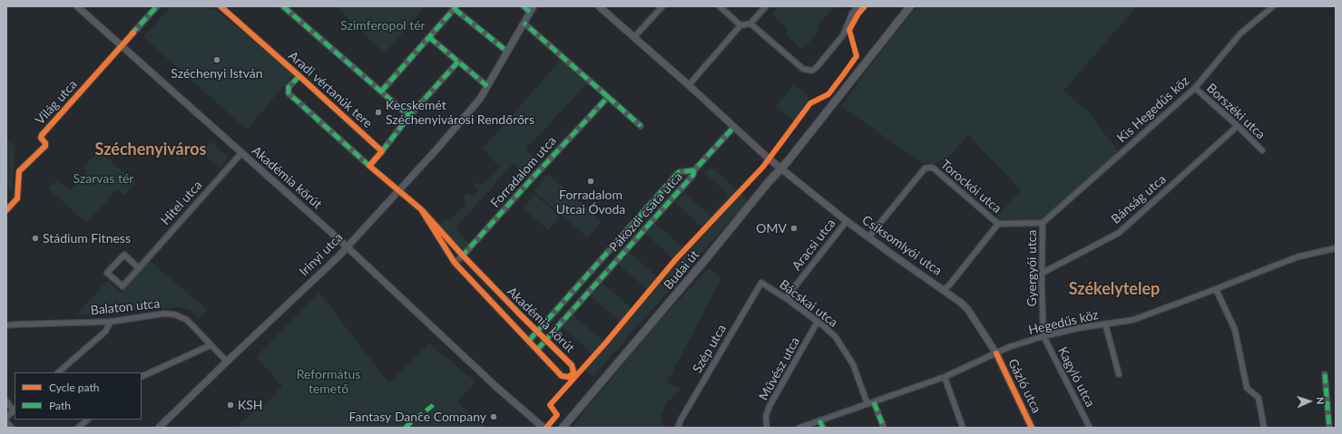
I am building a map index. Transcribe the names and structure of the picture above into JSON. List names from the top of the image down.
{
  "streets": {
    "main road": ["Budai út"],
    "street": [
      "Aradi vértanúk tere",
      "Világ utca",
      "Kis Hegedűs köz",
      "Borszéki utca",
      "Forradalom utca",
      "Akadémia körút",
      "Torockói utca",
      "Bánság utca",
      "Hitel utca",
      "Pákozdi csata utca",
      "Aracsi utca",
      "Csíksomlyói utca",
      "Irinyi utca",
      "Gyergyói utca",
      "Bácskai utca",
      "Balaton utca",
      "Hegedűs köz",
      "Szép utca",
      "Művész utca",
      "Kagyló utca",
      "Gázló utca"
    ]
  },
  "crossings": [
    ["Aradi vértanúk tere", "Akadémia körút"],
    ["Aradi vértanúk tere", "Irinyi utca"],
    ["Világ utca", "Akadémia körút"],
    ["Kis Hegedűs köz", "Borszéki utca"],
    ["Kis Hegedűs köz", "Torockói utca"],
    ["Kis Hegedűs köz", "Gyergyói utca"],
    ["Borszéki utca", "Bánság utca"],
    ["Forradalom utca", "Akadémia körút"],
    ["Akadémia körút", "Hitel utca"],
    ["Akadémia körút", "Pákozdi csata utca"],
    ["Akadémia körút", "Irinyi utca"],
    ["Torockói utca", "Csíksomlyói utca"],
    ["Torockói utca", "Gyergyói utca"],
    ["Bánság utca", "Gyergyói utca"],
    ["Aracsi utca", "Csíksomlyói utca"],
    ["Aracsi utca", "Bácskai utca"],
    ["Csíksomlyói utca", "Budai út"],
    ["Csíksomlyói utca", "Hegedűs köz"],
    ["Csíksomlyói utca", "Gázló utca"],
    ["Irinyi utca", "Balaton utca"],
    ["Gyergyói utca", "Hegedűs köz"],
    ["Gyergyói utca", "Kagyló utca"],
    ["Bácskai utca", "Hegedűs köz"],
    ["Bácskai utca", "Szép utca"],
    ["Bácskai utca", "Művész utca"],
    ["Hegedűs köz", "Kagyló utca"],
    ["Hegedűs köz", "Gázló utca"]
  ],
  "districts": ["Széchenyiváros", "Székelytelep"],
  "parks": ["Szimferopol tér", "Szarvas tér", "Református temető"],
  "places": [
    "Széchenyi István",
    "Kecskemét Széchenyivárosi Rendőrőrs",
    "Forradalom Utcai Óvoda",
    "OMV",
    "Stádium Fitness",
    "KSH",
    "Fantasy Dance Company"
  ],
  "legend": ["Cycle path", "Path"],
  "north": "right"
}
